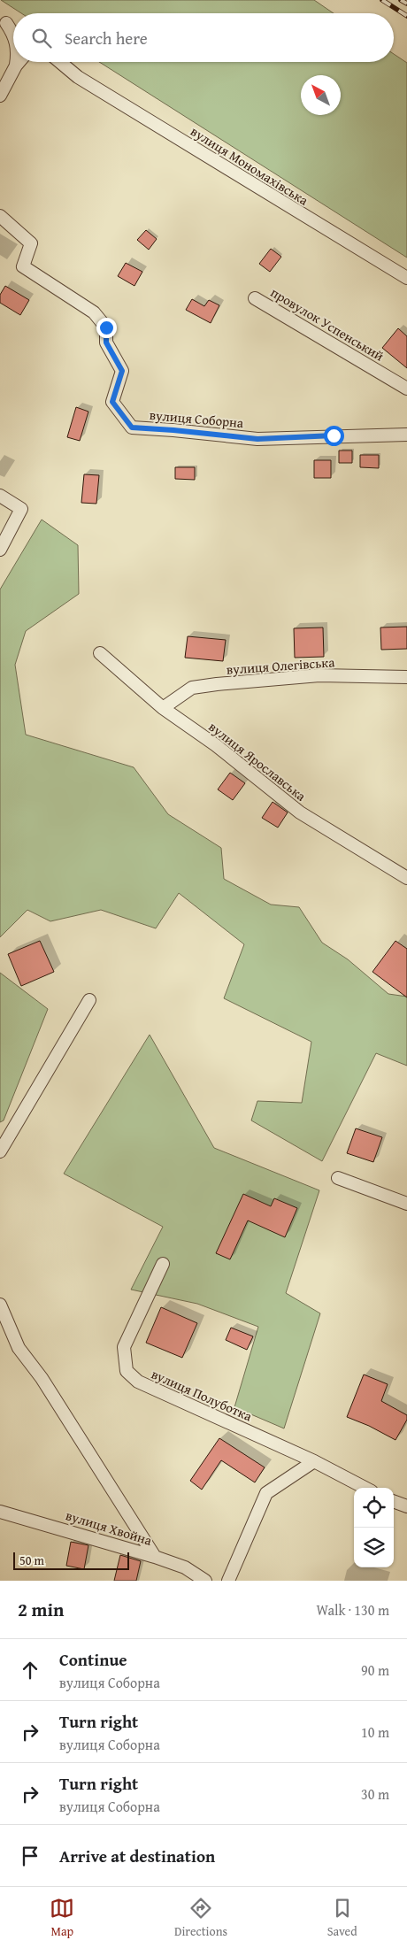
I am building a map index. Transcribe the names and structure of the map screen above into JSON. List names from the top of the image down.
{
  "streets": {
    "street": [
      "вулиця Мономахівська",
      "провулок Успенський",
      "вулиця Соборна",
      "вулиця Олегівська",
      "вулиця Ярославська",
      "вулиця Полуботка",
      "вулиця Хвойна"
    ]
  },
  "crossings": [
    ["вулиця Олегівська", "вулиця Ярославська"]
  ],
  "scale_bar": "50 m",
  "north": "top left",
  "page": {
    "search": "Search here",
    "scale": "50 m",
    "heading": ["2 min", "Walk · 130 m"],
    "list": [
      ["Continue", "вулиця Соборна", "90 m"],
      ["Turn right", "вулиця Соборна", "10 m"],
      ["Turn right", "вулиця Соборна", "30 m"],
      "Arrive at destination"
    ],
    "nav": ["Map", "Directions", "Saved"]
  }
}
